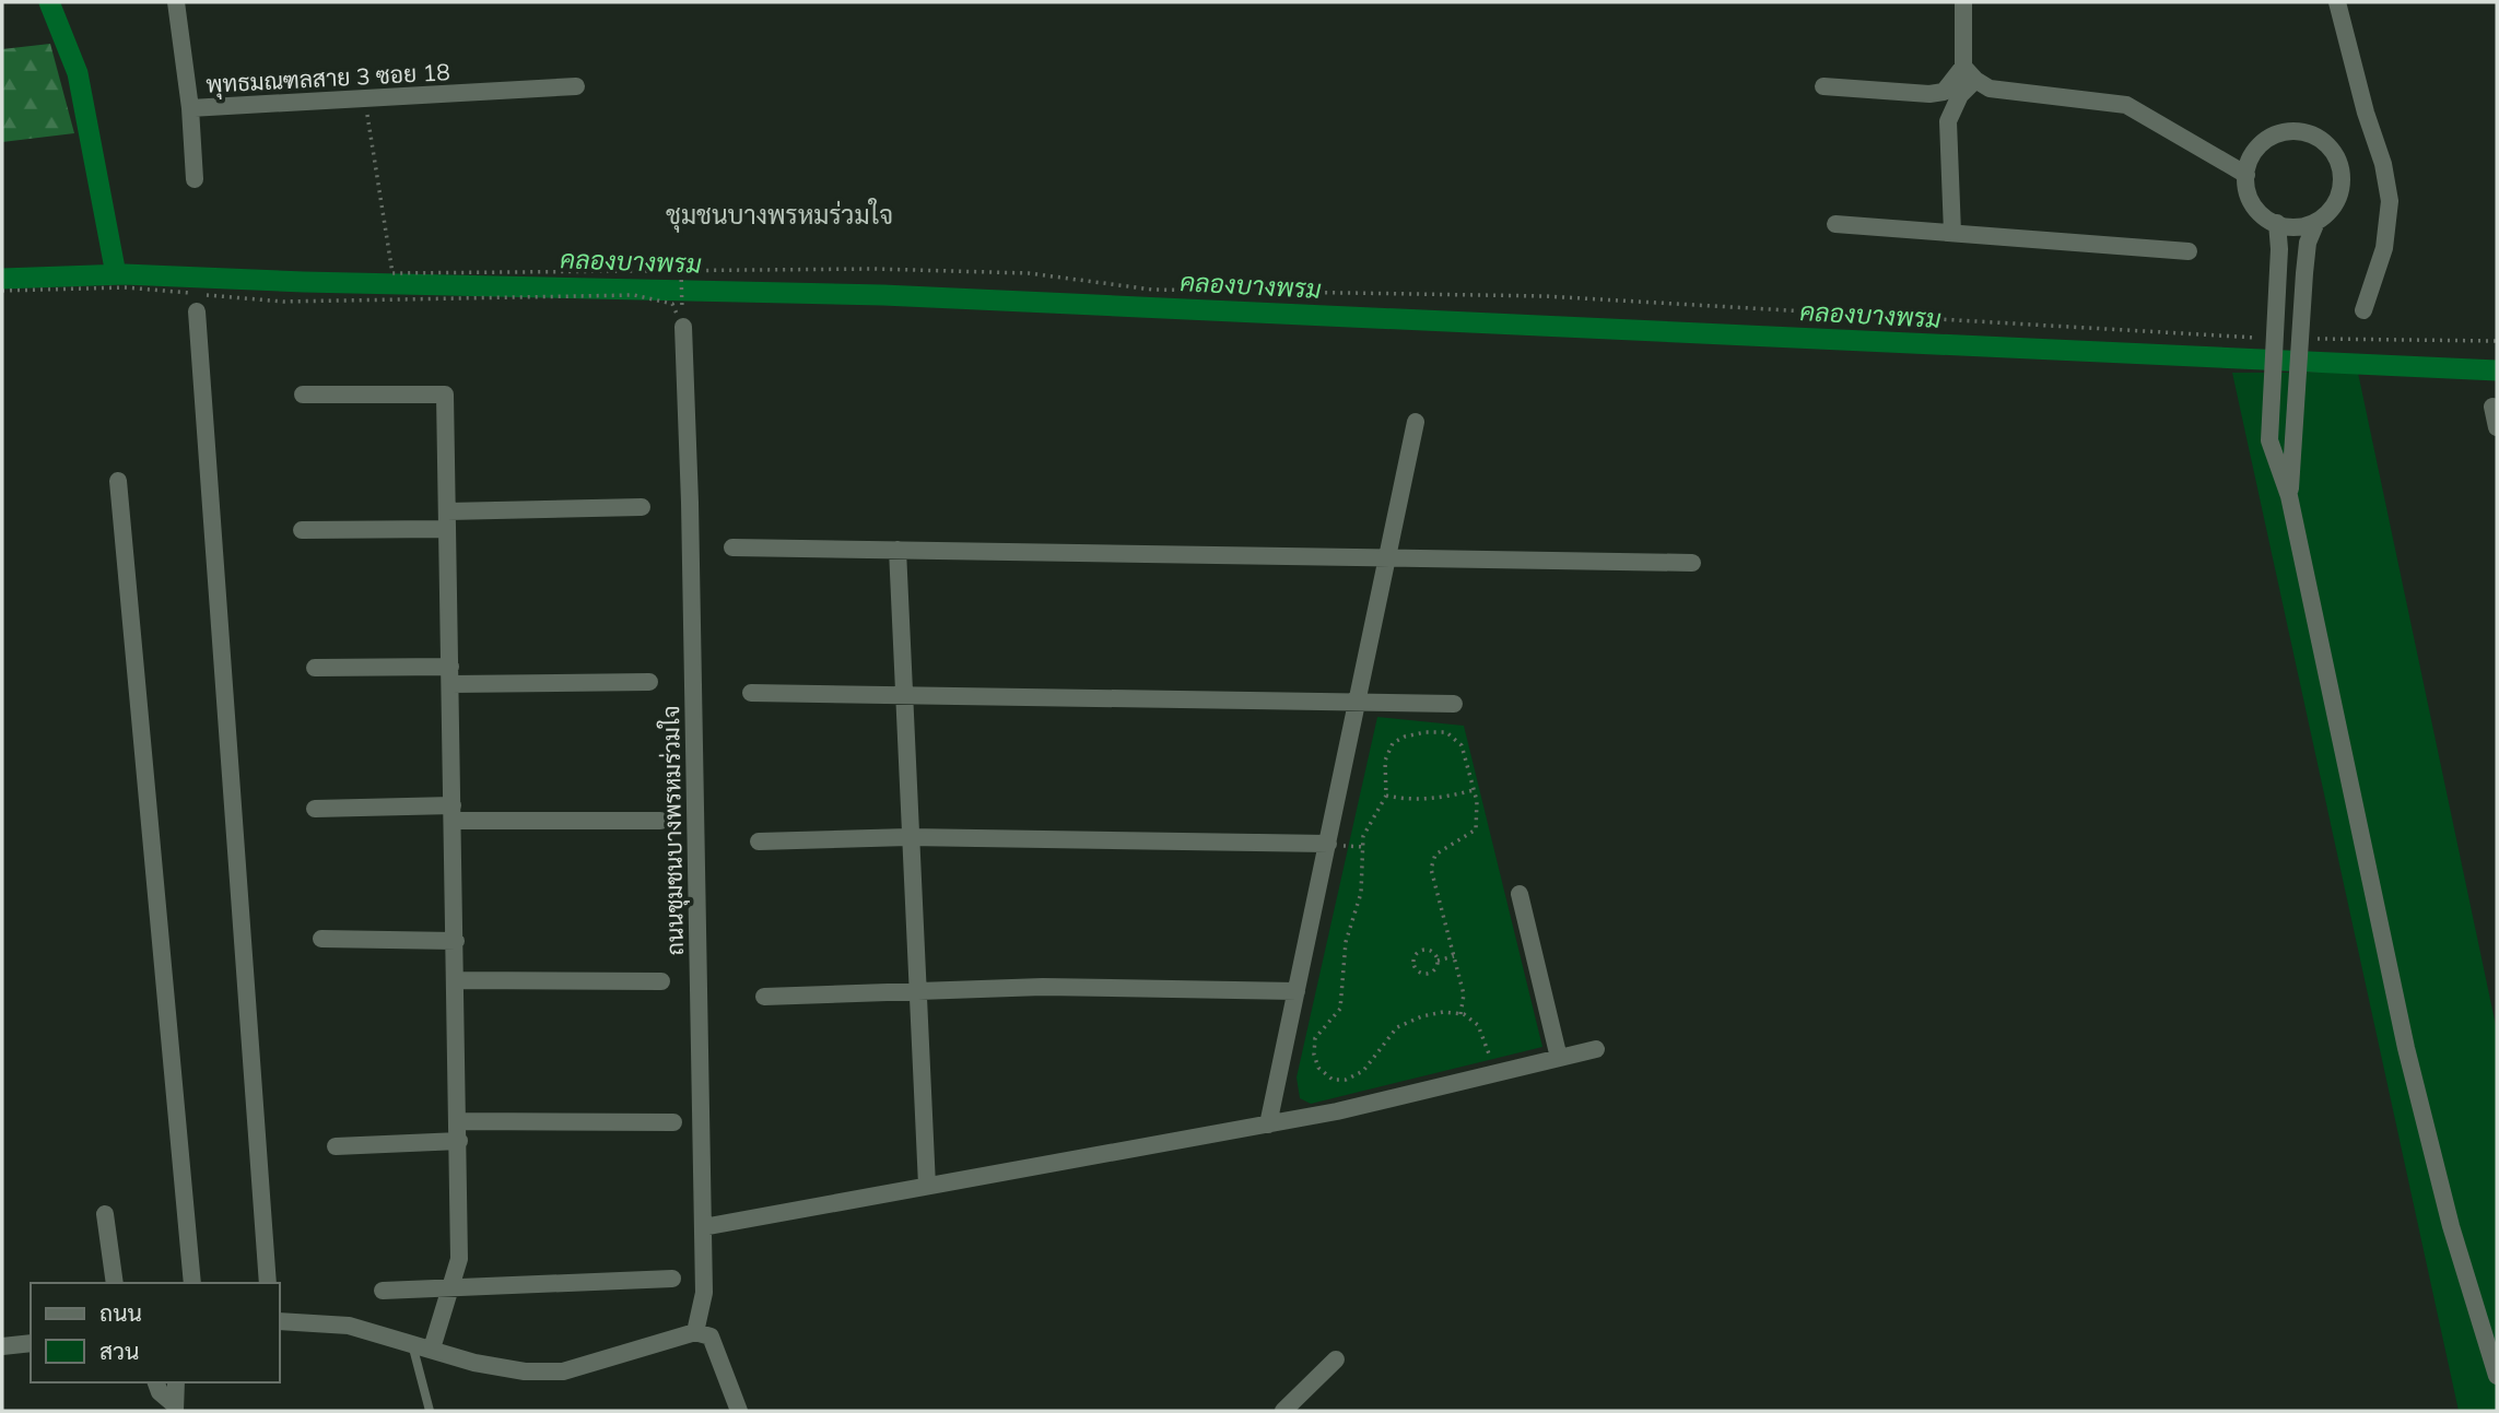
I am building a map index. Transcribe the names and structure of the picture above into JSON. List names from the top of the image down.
{
  "streets": {
    "street": ["พุทธมณฑลสาย 3 ซอย 18", "ถนนชุมชนบางพรหมร่วมใจ"]
  },
  "districts": ["ชุมชนบางพรหมร่วมใจ"],
  "water": ["คลองบางพรม"],
  "legend": ["ถนน", "สวน"]
}
